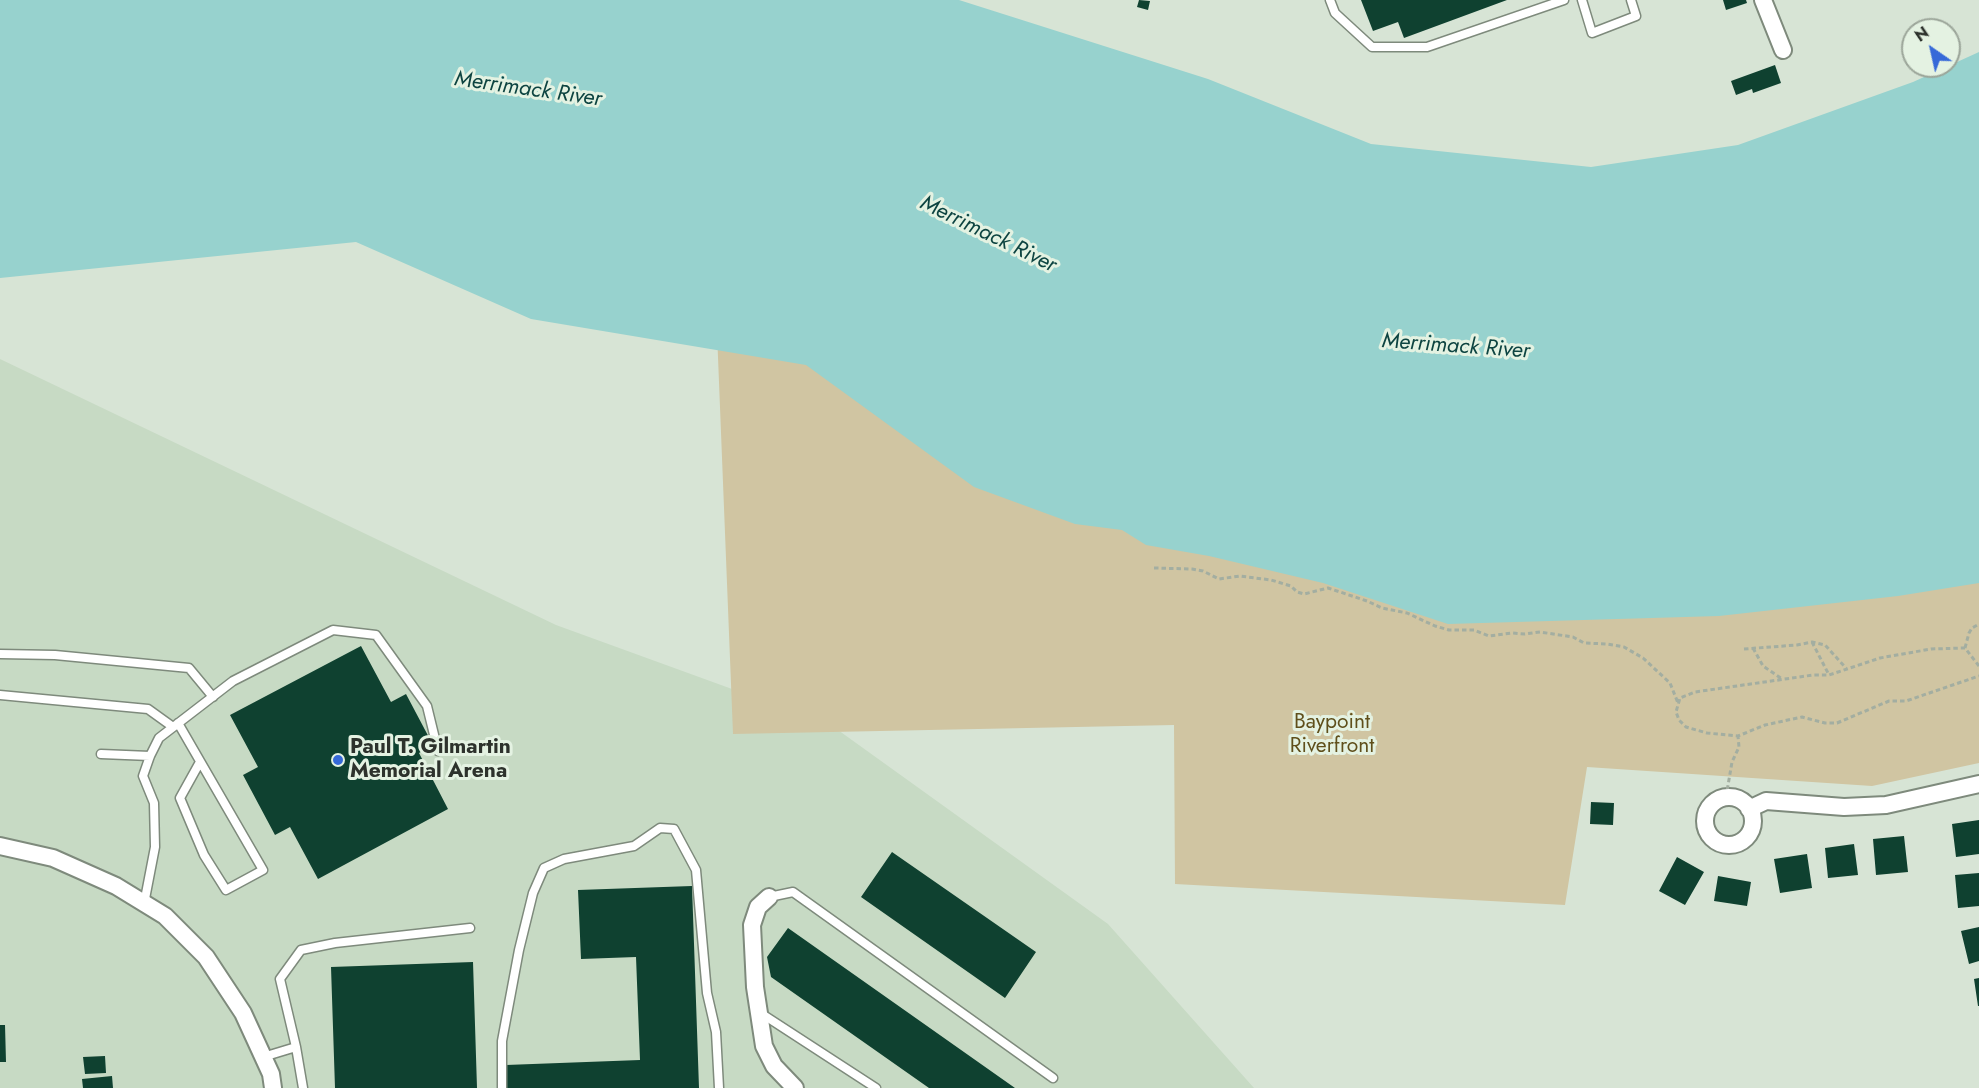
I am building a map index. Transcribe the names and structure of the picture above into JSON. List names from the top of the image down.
{
  "water": ["Merrimack River"],
  "parks": ["Baypoint Riverfront"],
  "places": ["Paul T. Gilmartin Memorial Arena"],
  "north": "top left"
}
